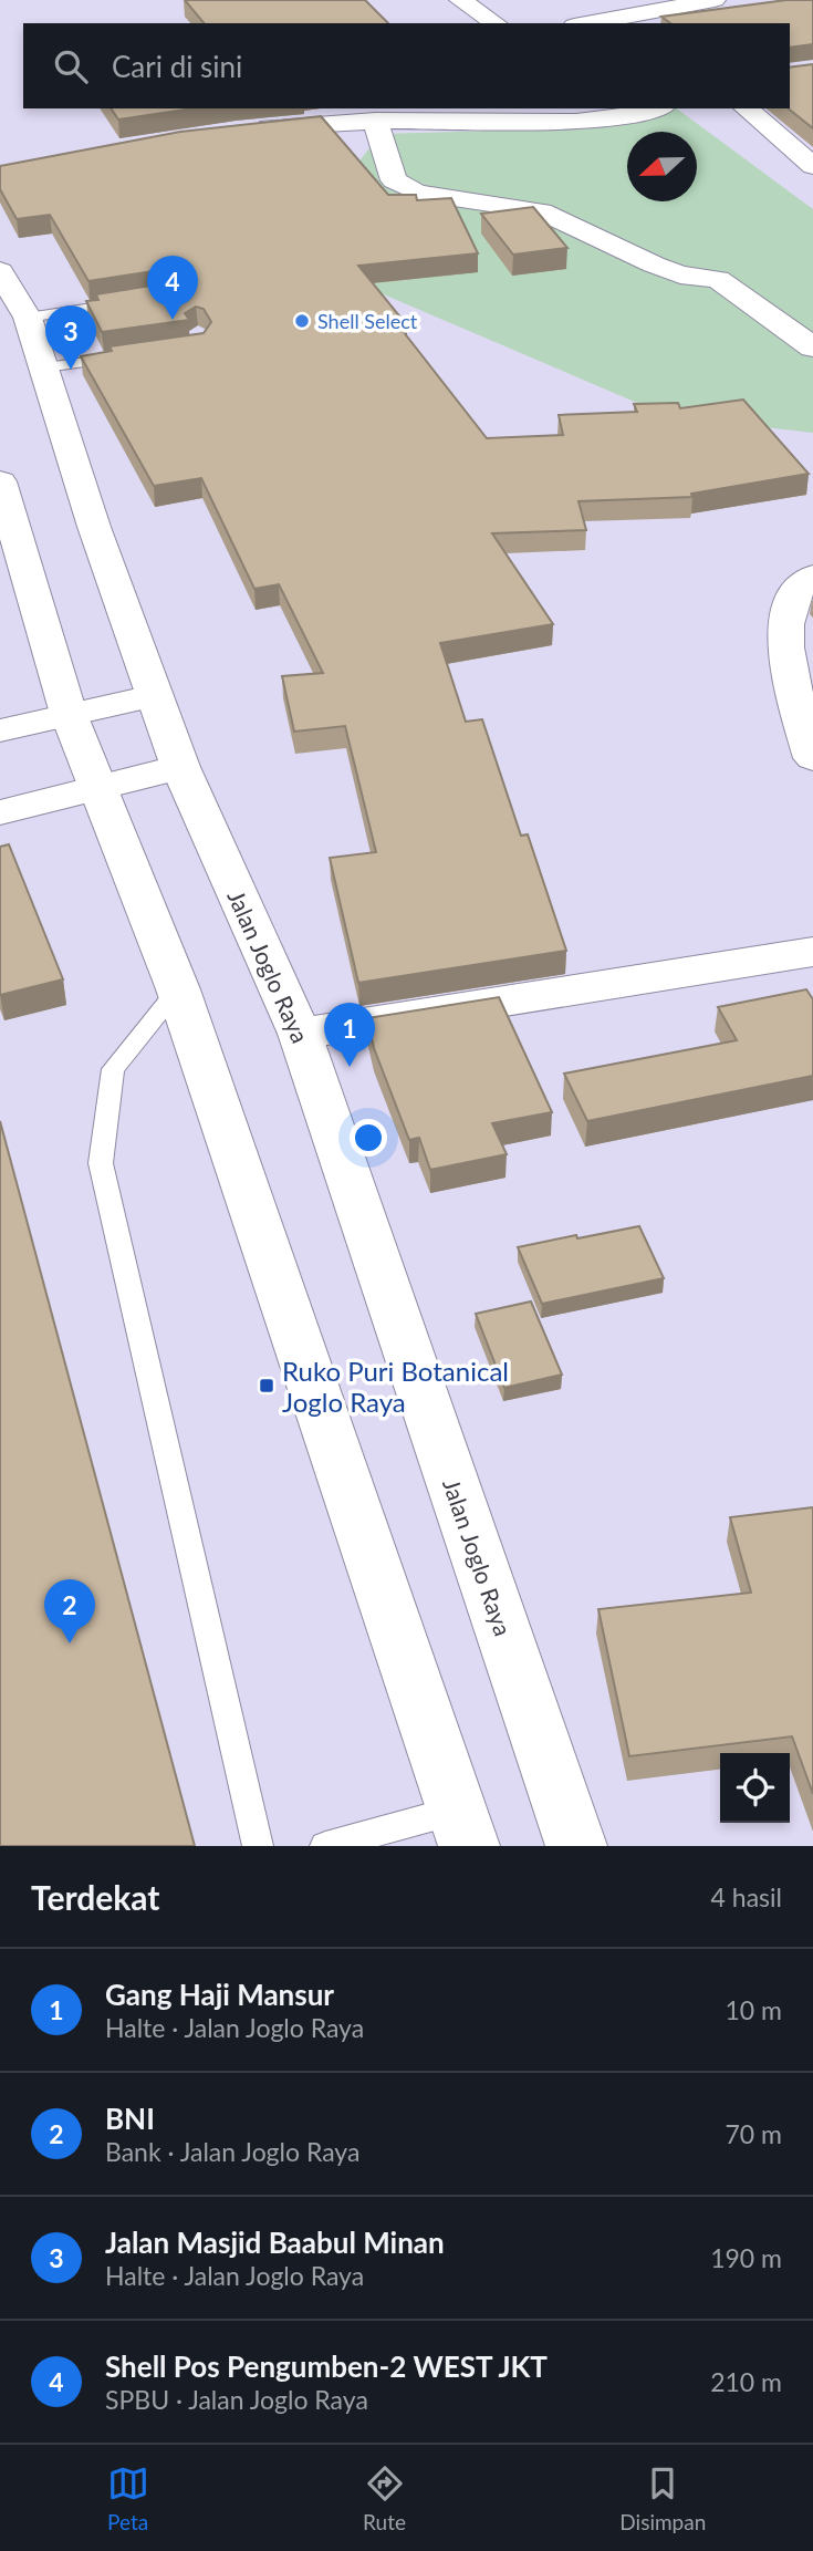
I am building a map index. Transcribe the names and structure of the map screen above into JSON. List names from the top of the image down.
{
  "streets": {
    "main road": ["Jalan Joglo Raya"]
  },
  "places": {
    "other": ["Shell Select"],
    "transit": ["Ruko Puri Botanical Joglo Raya"]
  },
  "north": "left",
  "page": {
    "search": "Cari di sini",
    "pins": [
      "4",
      "3",
      "1",
      "2"
    ],
    "heading": ["Terdekat", "4 hasil"],
    "list": [
      {
        "mark": "1",
        "name": "Gang Haji Mansur",
        "note": "Halte · Jalan Joglo Raya",
        "value": "10 m"
      },
      {
        "mark": "2",
        "name": "BNI",
        "note": "Bank · Jalan Joglo Raya",
        "value": "70 m"
      },
      {
        "mark": "3",
        "name": "Jalan Masjid Baabul Minan",
        "note": "Halte · Jalan Joglo Raya",
        "value": "190 m"
      },
      {
        "mark": "4",
        "name": "Shell Pos Pengumben-2 WEST JKT",
        "note": "SPBU · Jalan Joglo Raya",
        "value": "210 m"
      }
    ],
    "nav": ["Peta", "Rute", "Disimpan"]
  }
}
